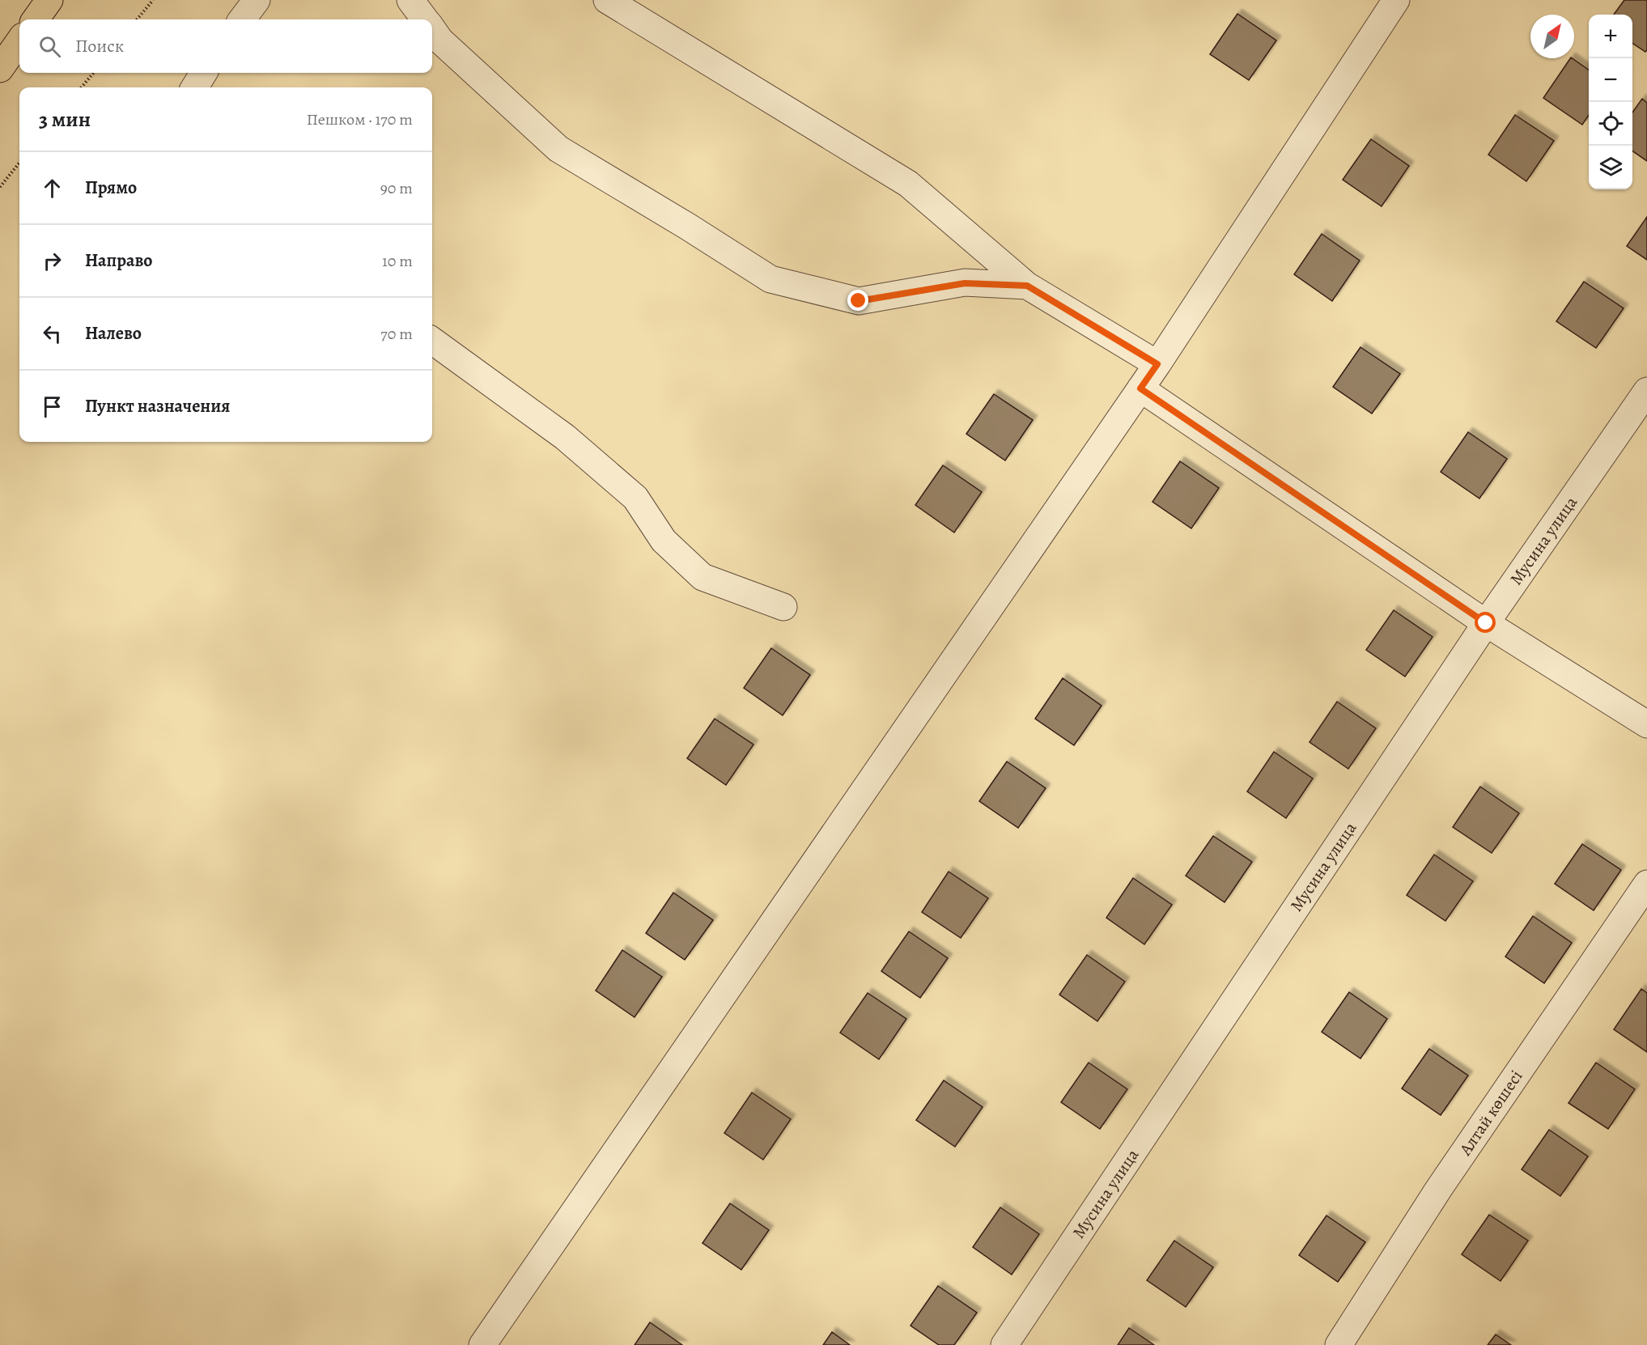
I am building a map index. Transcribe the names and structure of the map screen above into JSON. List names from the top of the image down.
{
  "streets": {
    "street": ["Мусина улица", "Алтай көшесі"]
  },
  "north": "top right",
  "page": {
    "map_buttons": ["+", "−"],
    "search": "Поиск",
    "heading": ["3 мин", "Пешком · 170 m"],
    "list": [
      ["Прямо", "90 m"],
      ["Направо", "10 m"],
      ["Налево", "70 m"],
      "Пункт назначения"
    ]
  }
}
